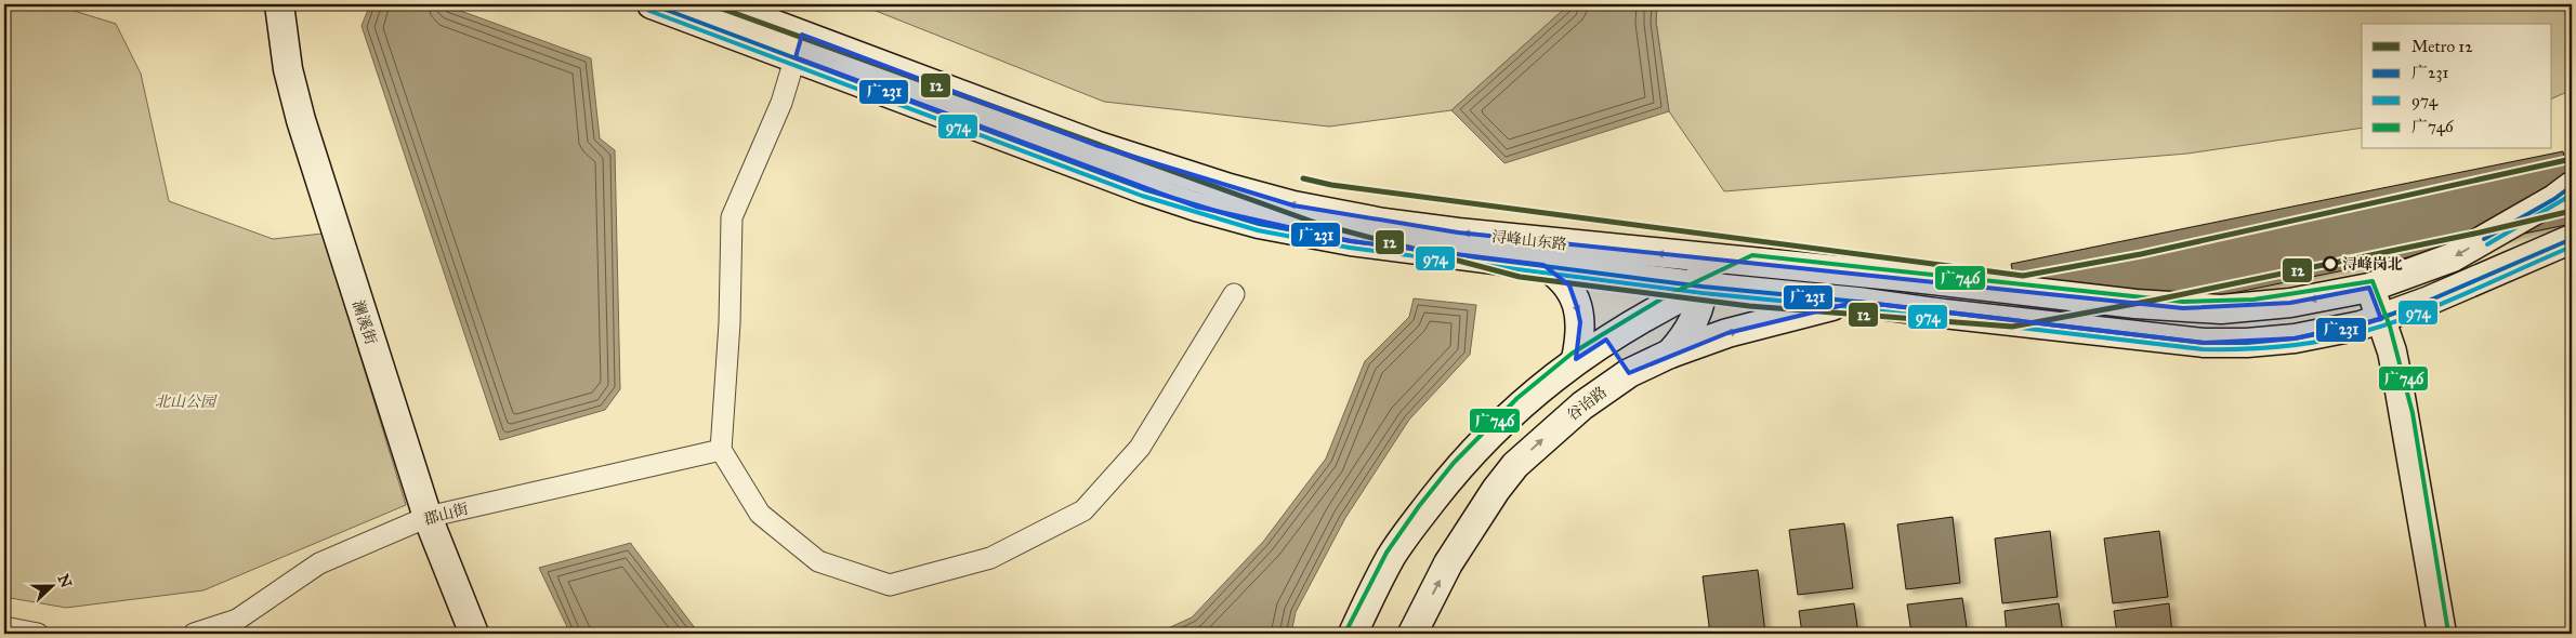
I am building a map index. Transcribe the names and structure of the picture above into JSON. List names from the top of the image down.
{
  "streets": {
    "main road": ["浔峰山东路", "澜溪街", "谷诒路"],
    "street": ["郡山街"]
  },
  "crossings": [
    ["浔峰山东路", "谷诒路"],
    ["澜溪街", "郡山街"]
  ],
  "parks": ["北山公园"],
  "places": ["浔峰岗北"],
  "lines": [
    "metro line 12",
    "transit line 广231",
    "transit line 974",
    "transit line 广746"
  ],
  "legend": [
    "Metro 12",
    "广231",
    "974",
    "广746"
  ],
  "north": "right"
}
